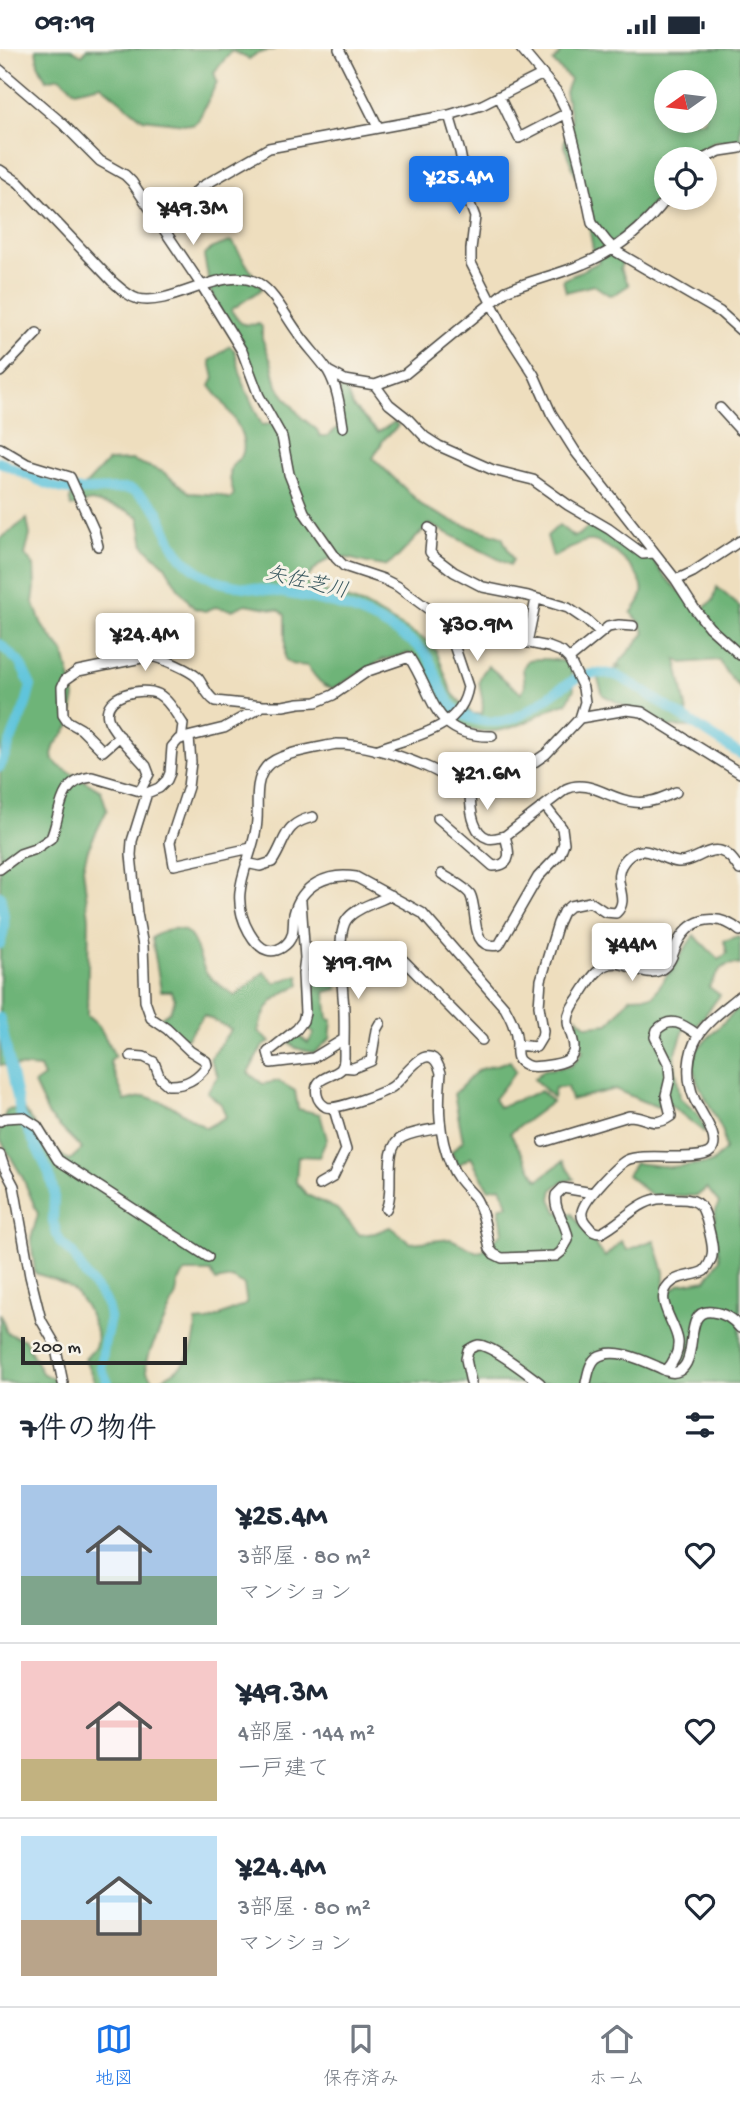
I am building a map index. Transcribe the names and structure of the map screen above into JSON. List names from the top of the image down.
{
  "water": ["矢佐芝川"],
  "scale_bar": "200 m",
  "north": "left",
  "page": {
    "status": "09:19",
    "price": [
      "¥25.4M",
      "¥49.3M",
      "¥30.9M",
      "¥24.4M",
      "¥21.6M",
      "¥44M",
      "¥19.9M"
    ],
    "scale": "200 m",
    "heading": "7件の物件",
    "list": [
      {
        "name": "¥25.4M",
        "note": "3部屋 · 80 m² · マンション"
      },
      {
        "name": "¥49.3M",
        "note": "4部屋 · 144 m² · 一戸建て"
      },
      {
        "name": "¥24.4M",
        "note": "3部屋 · 80 m² · マンション"
      }
    ],
    "tabs": ["地図", "保存済み", "ホーム"]
  }
}
